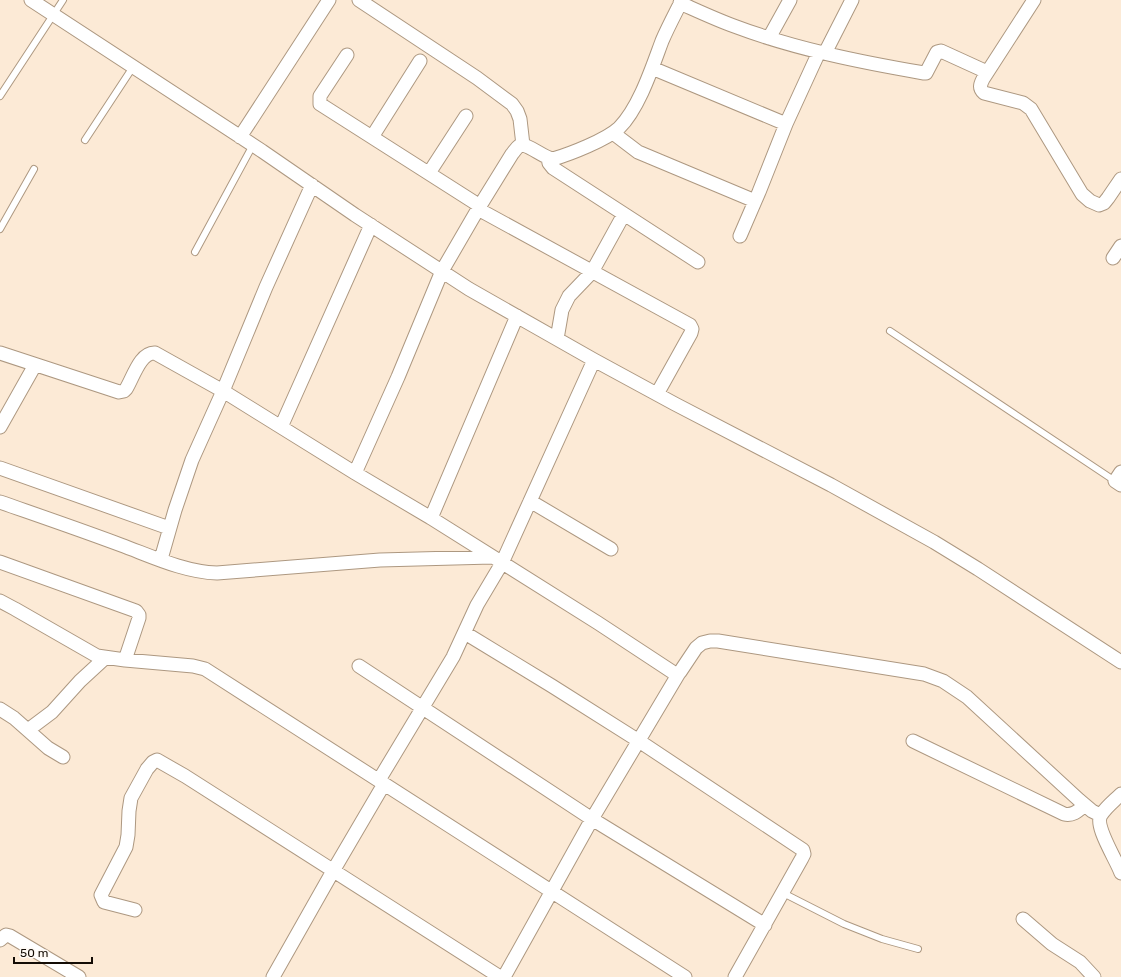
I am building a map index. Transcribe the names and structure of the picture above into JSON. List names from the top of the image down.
{
  "scale_bar": "50 m"
}
